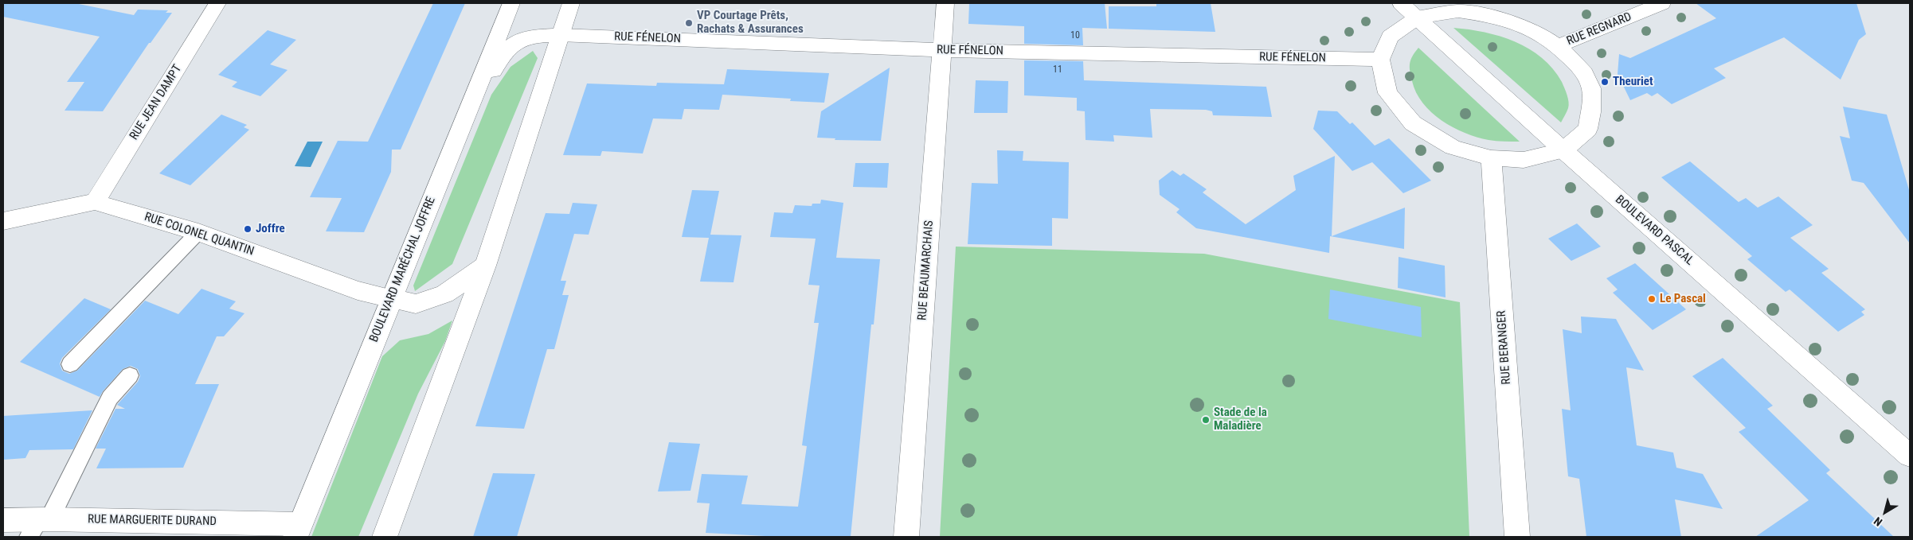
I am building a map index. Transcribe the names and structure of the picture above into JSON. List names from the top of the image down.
{
  "streets": {
    "street": [
      "RUE REGNARD",
      "RUE FÉNELON",
      "RUE JEAN DAMPT",
      "BOULEVARD PASCAL",
      "RUE COLONEL QUANTIN",
      "BOULEVARD MARÉCHAL JOFFRE",
      "RUE BEAUMARCHAIS",
      "RUE BERANGER",
      "RUE MARGUERITE DURAND"
    ]
  },
  "crossings": [
    ["RUE FÉNELON", "BOULEVARD MARÉCHAL JOFFRE"],
    ["RUE FÉNELON", "RUE BEAUMARCHAIS"],
    ["RUE JEAN DAMPT", "RUE COLONEL QUANTIN"],
    ["RUE COLONEL QUANTIN", "BOULEVARD MARÉCHAL JOFFRE"],
    ["BOULEVARD MARÉCHAL JOFFRE", "RUE MARGUERITE DURAND"]
  ],
  "places": [
    "VP Courtage Prêts, Rachats & Assurances",
    "Theuriet",
    "Joffre",
    "Le Pascal",
    "Stade de la Maladière"
  ],
  "house_numbers": ["10", "11"],
  "north": "bottom left"
}
